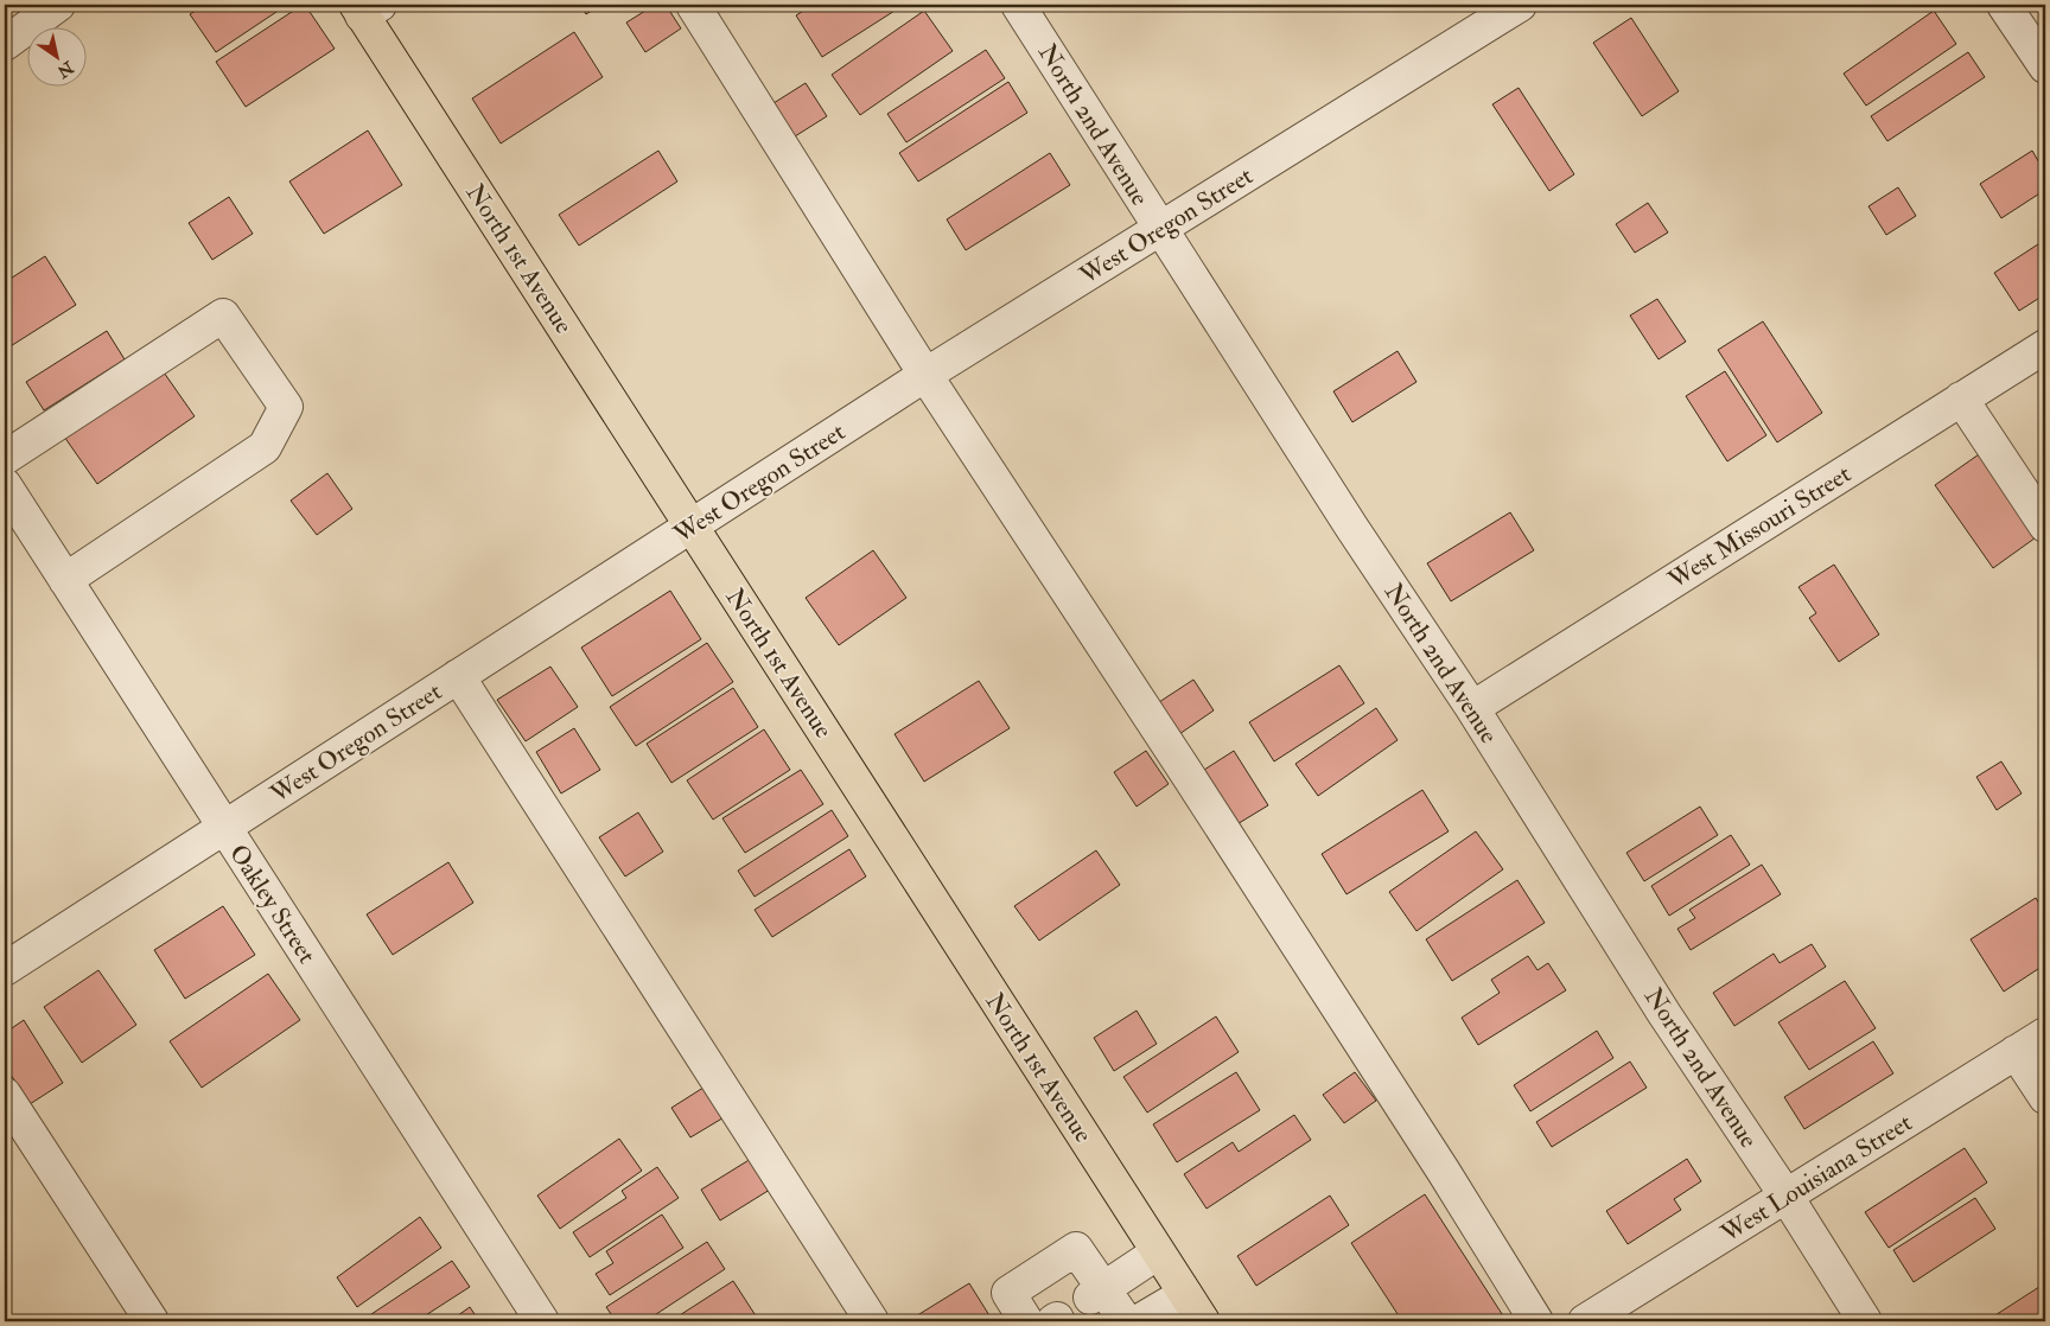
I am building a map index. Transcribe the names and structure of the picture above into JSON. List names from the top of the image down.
{
  "streets": {
    "main road": ["North 1st Avenue"],
    "street": [
      "North 2nd Avenue",
      "West Oregon Street",
      "West Missouri Street",
      "Oakley Street",
      "West Louisiana Street"
    ]
  },
  "crossings": [
    ["North 2nd Avenue", "West Oregon Street"],
    ["North 2nd Avenue", "West Missouri Street"],
    ["North 2nd Avenue", "West Louisiana Street"],
    ["West Oregon Street", "North 1st Avenue"],
    ["West Oregon Street", "Oakley Street"]
  ],
  "north": "bottom right"
}
